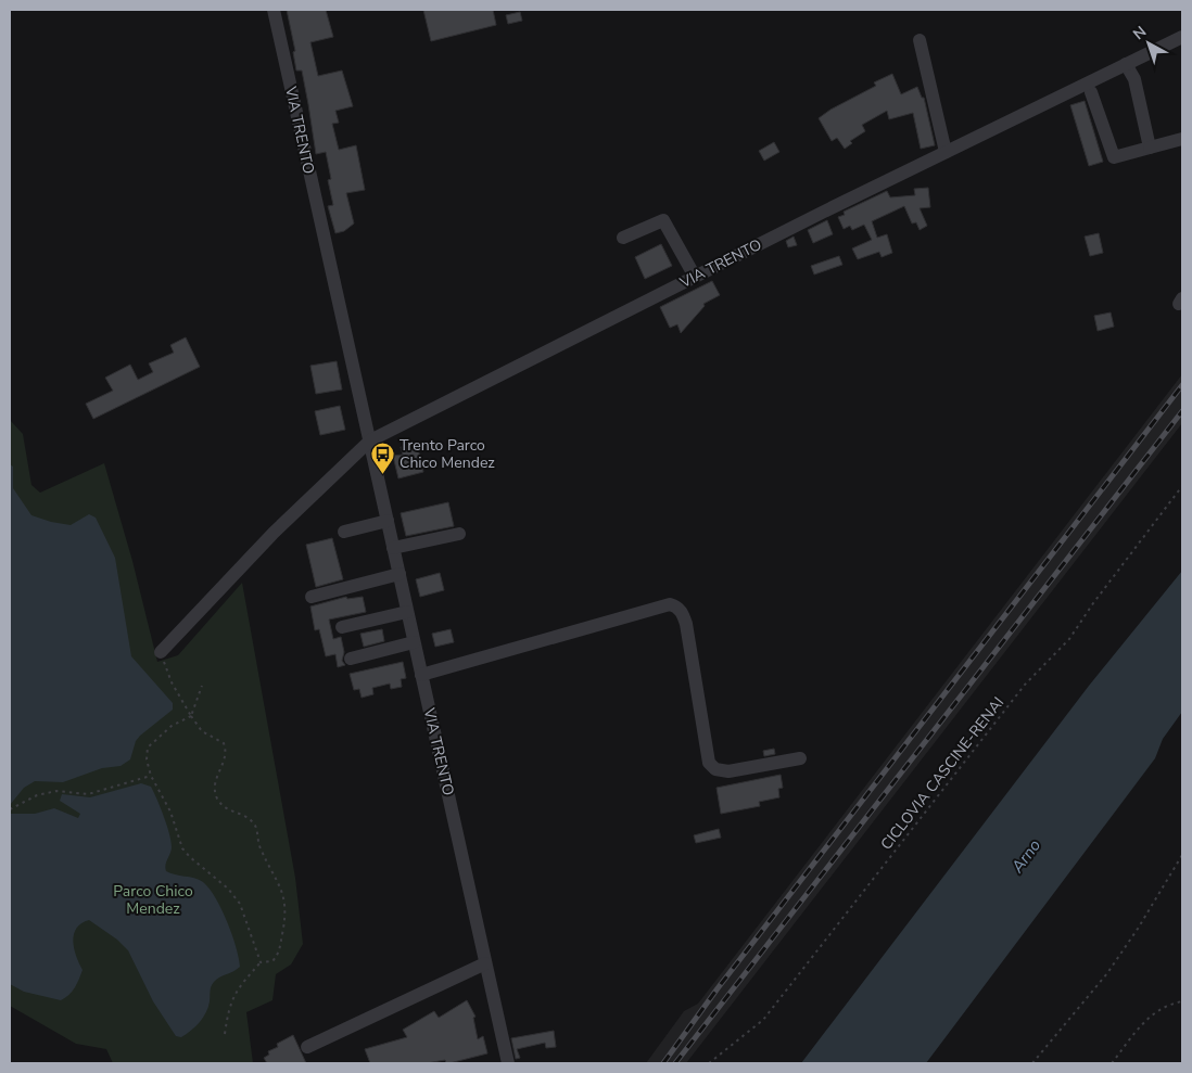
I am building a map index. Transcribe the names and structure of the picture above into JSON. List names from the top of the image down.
{
  "streets": {
    "street": ["VIA TRENTO"],
    "path": ["CICLOVIA CASCINE-RENAI"]
  },
  "water": ["Arno"],
  "parks": ["Parco Chico Mendez"],
  "places": {
    "bus stop": ["Trento Parco Chico Mendez"]
  },
  "north": "top left"
}
